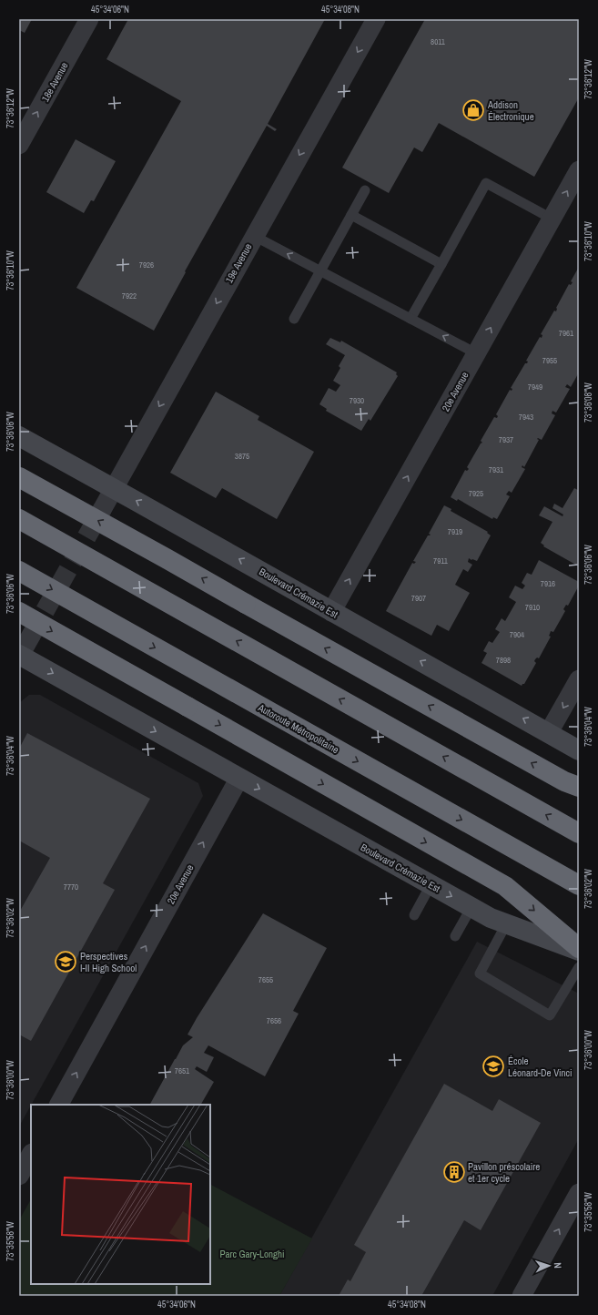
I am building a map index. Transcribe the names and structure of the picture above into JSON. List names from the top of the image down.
{
  "streets": {
    "highway": ["Autoroute Métropolitaine"],
    "main road": ["Boulevard Crémazie Est"],
    "street": ["18e Avenue", "19e Avenue", "20e Avenue"]
  },
  "crossings": [
    ["19e Avenue", "Boulevard Crémazie Est"],
    ["20e Avenue", "Boulevard Crémazie Est"]
  ],
  "one_way": ["18e Avenue", "19e Avenue", "20e Avenue"],
  "parks": ["Parc Gary-Longhi"],
  "places": {
    "shop": ["Addison Électronique"],
    "school or university": ["Perspectives I-II High School", "École Léonard-De Vinci"],
    "building": ["Pavillon préscolaire et 1er cycle"]
  },
  "house_numbers": [
    "8011",
    "7926",
    "7922",
    "7961",
    "7955",
    "7949",
    "7930",
    "7943",
    "7937",
    "3875",
    "7931",
    "7925",
    "7919",
    "7911",
    "7916",
    "7907",
    "7910",
    "7904",
    "7898",
    "7770",
    "7655",
    "7656",
    "7651"
  ],
  "north": "right",
  "coordinates": [
    "45°34'06\"N",
    "45°34'08\"N",
    "73°36'12\"W",
    "73°36'10\"W",
    "73°36'08\"W",
    "73°36'06\"W",
    "73°36'04\"W",
    "73°36'02\"W",
    "73°36'00\"W",
    "73°35'58\"W"
  ]
}
